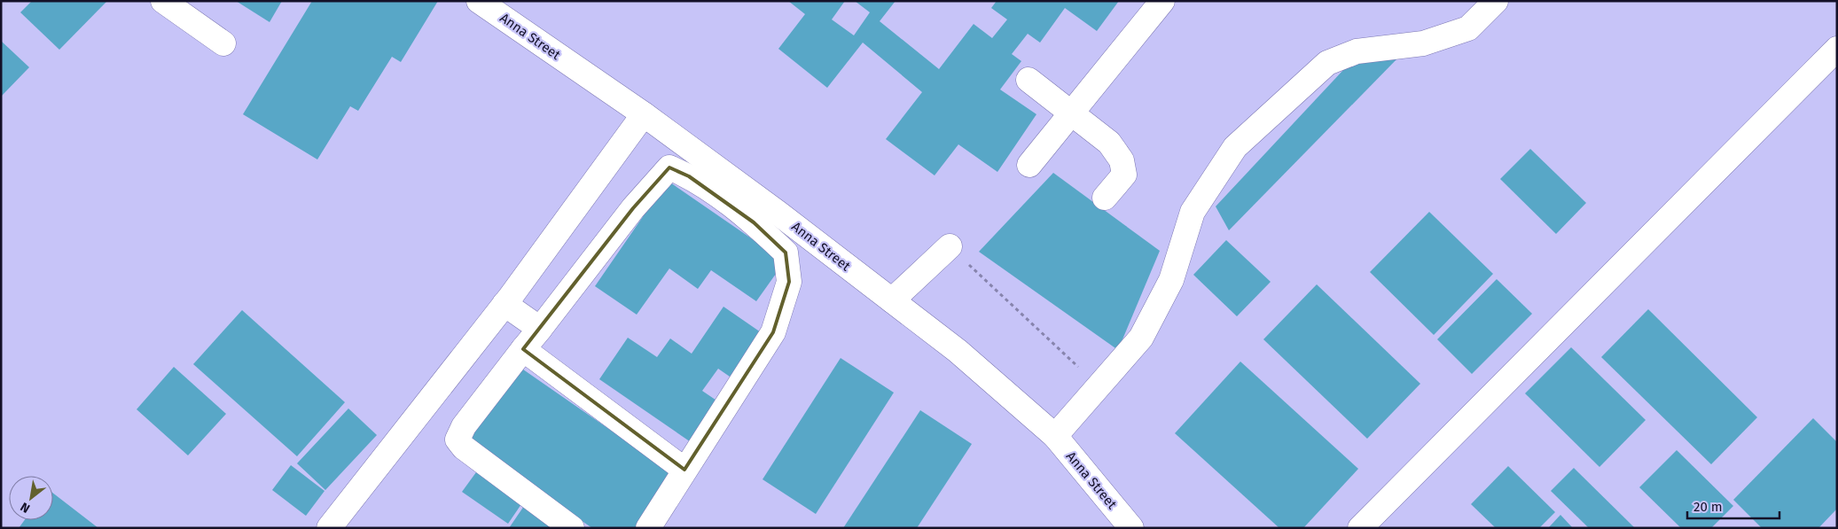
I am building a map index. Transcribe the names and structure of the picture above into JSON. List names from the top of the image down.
{
  "streets": {
    "street": ["Anna Street"]
  },
  "scale_bar": "20 m",
  "north": "bottom left"
}
